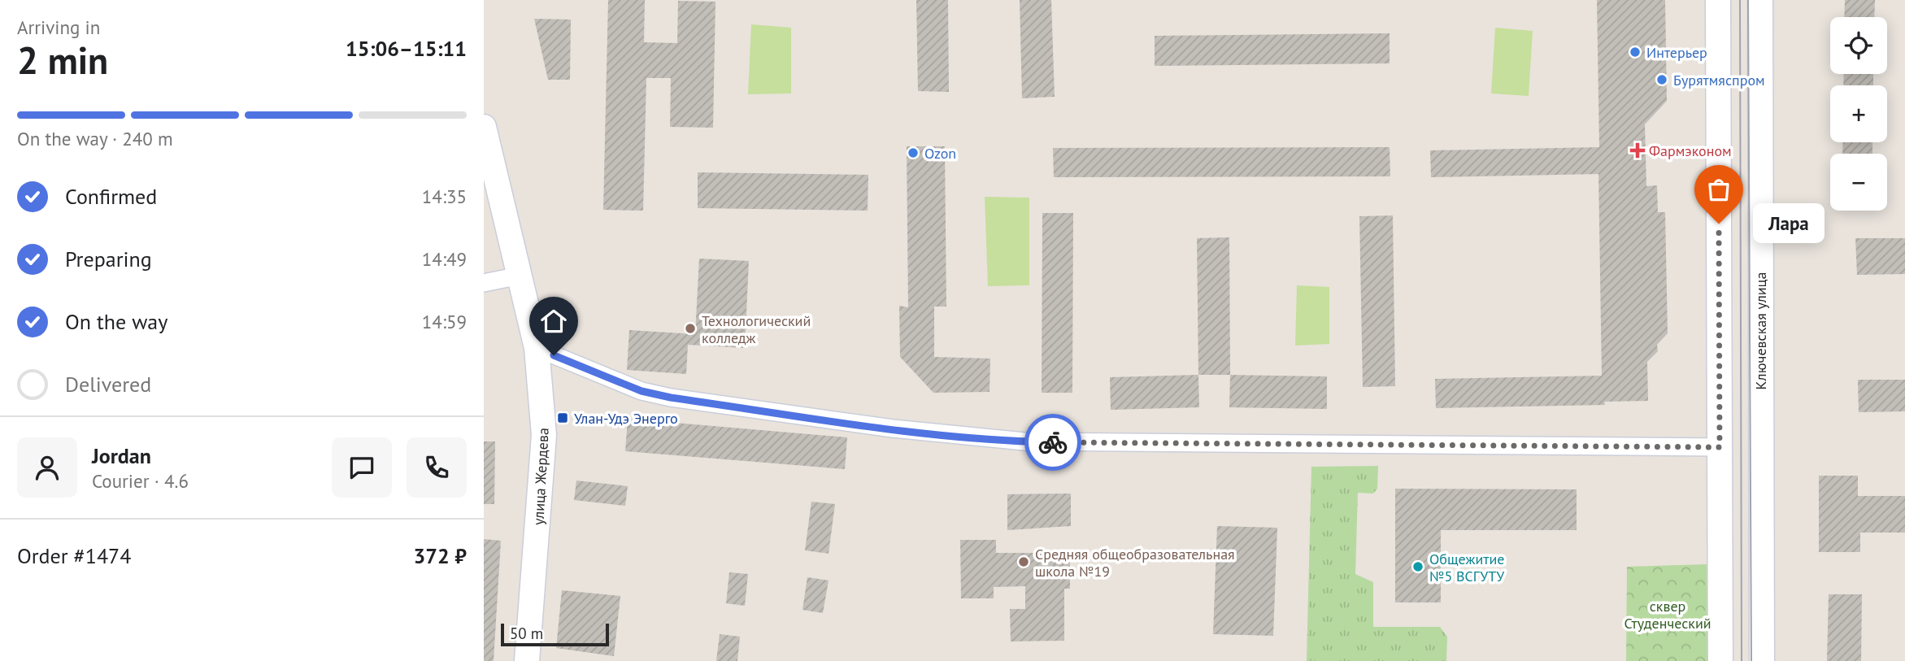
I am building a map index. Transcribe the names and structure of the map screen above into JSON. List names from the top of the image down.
{
  "streets": {
    "main road": ["Ключевская улица", "улица Жердева"]
  },
  "parks": ["сквер Студенческий"],
  "places": {
    "other": [
      "Интерьер",
      "Бурятмяспром",
      "Ozon",
      "Лара",
      "Технологический колледж",
      "Средняя общеобразовательная школа №19",
      "Общежитие №5 ВСГУТУ"
    ],
    "health": ["Фармэконом"],
    "transit": ["Улан-Удэ Энерго"]
  },
  "scale_bar": "50 m",
  "page": {
    "heading": ["2 min", "Arriving in", "15:06–15:11"],
    "panel": [
      "Jordan",
      "Courier · 4.6",
      "Order #1474",
      "372 ₽"
    ],
    "map_buttons": ["+", "−"],
    "bar": "On the way · 240 m",
    "list": [
      ["Confirmed", "14:35"],
      ["Preparing", "14:49"],
      ["On the way", "14:59"],
      "Delivered"
    ],
    "bubble": "Лара",
    "scale": "50 m"
  }
}
